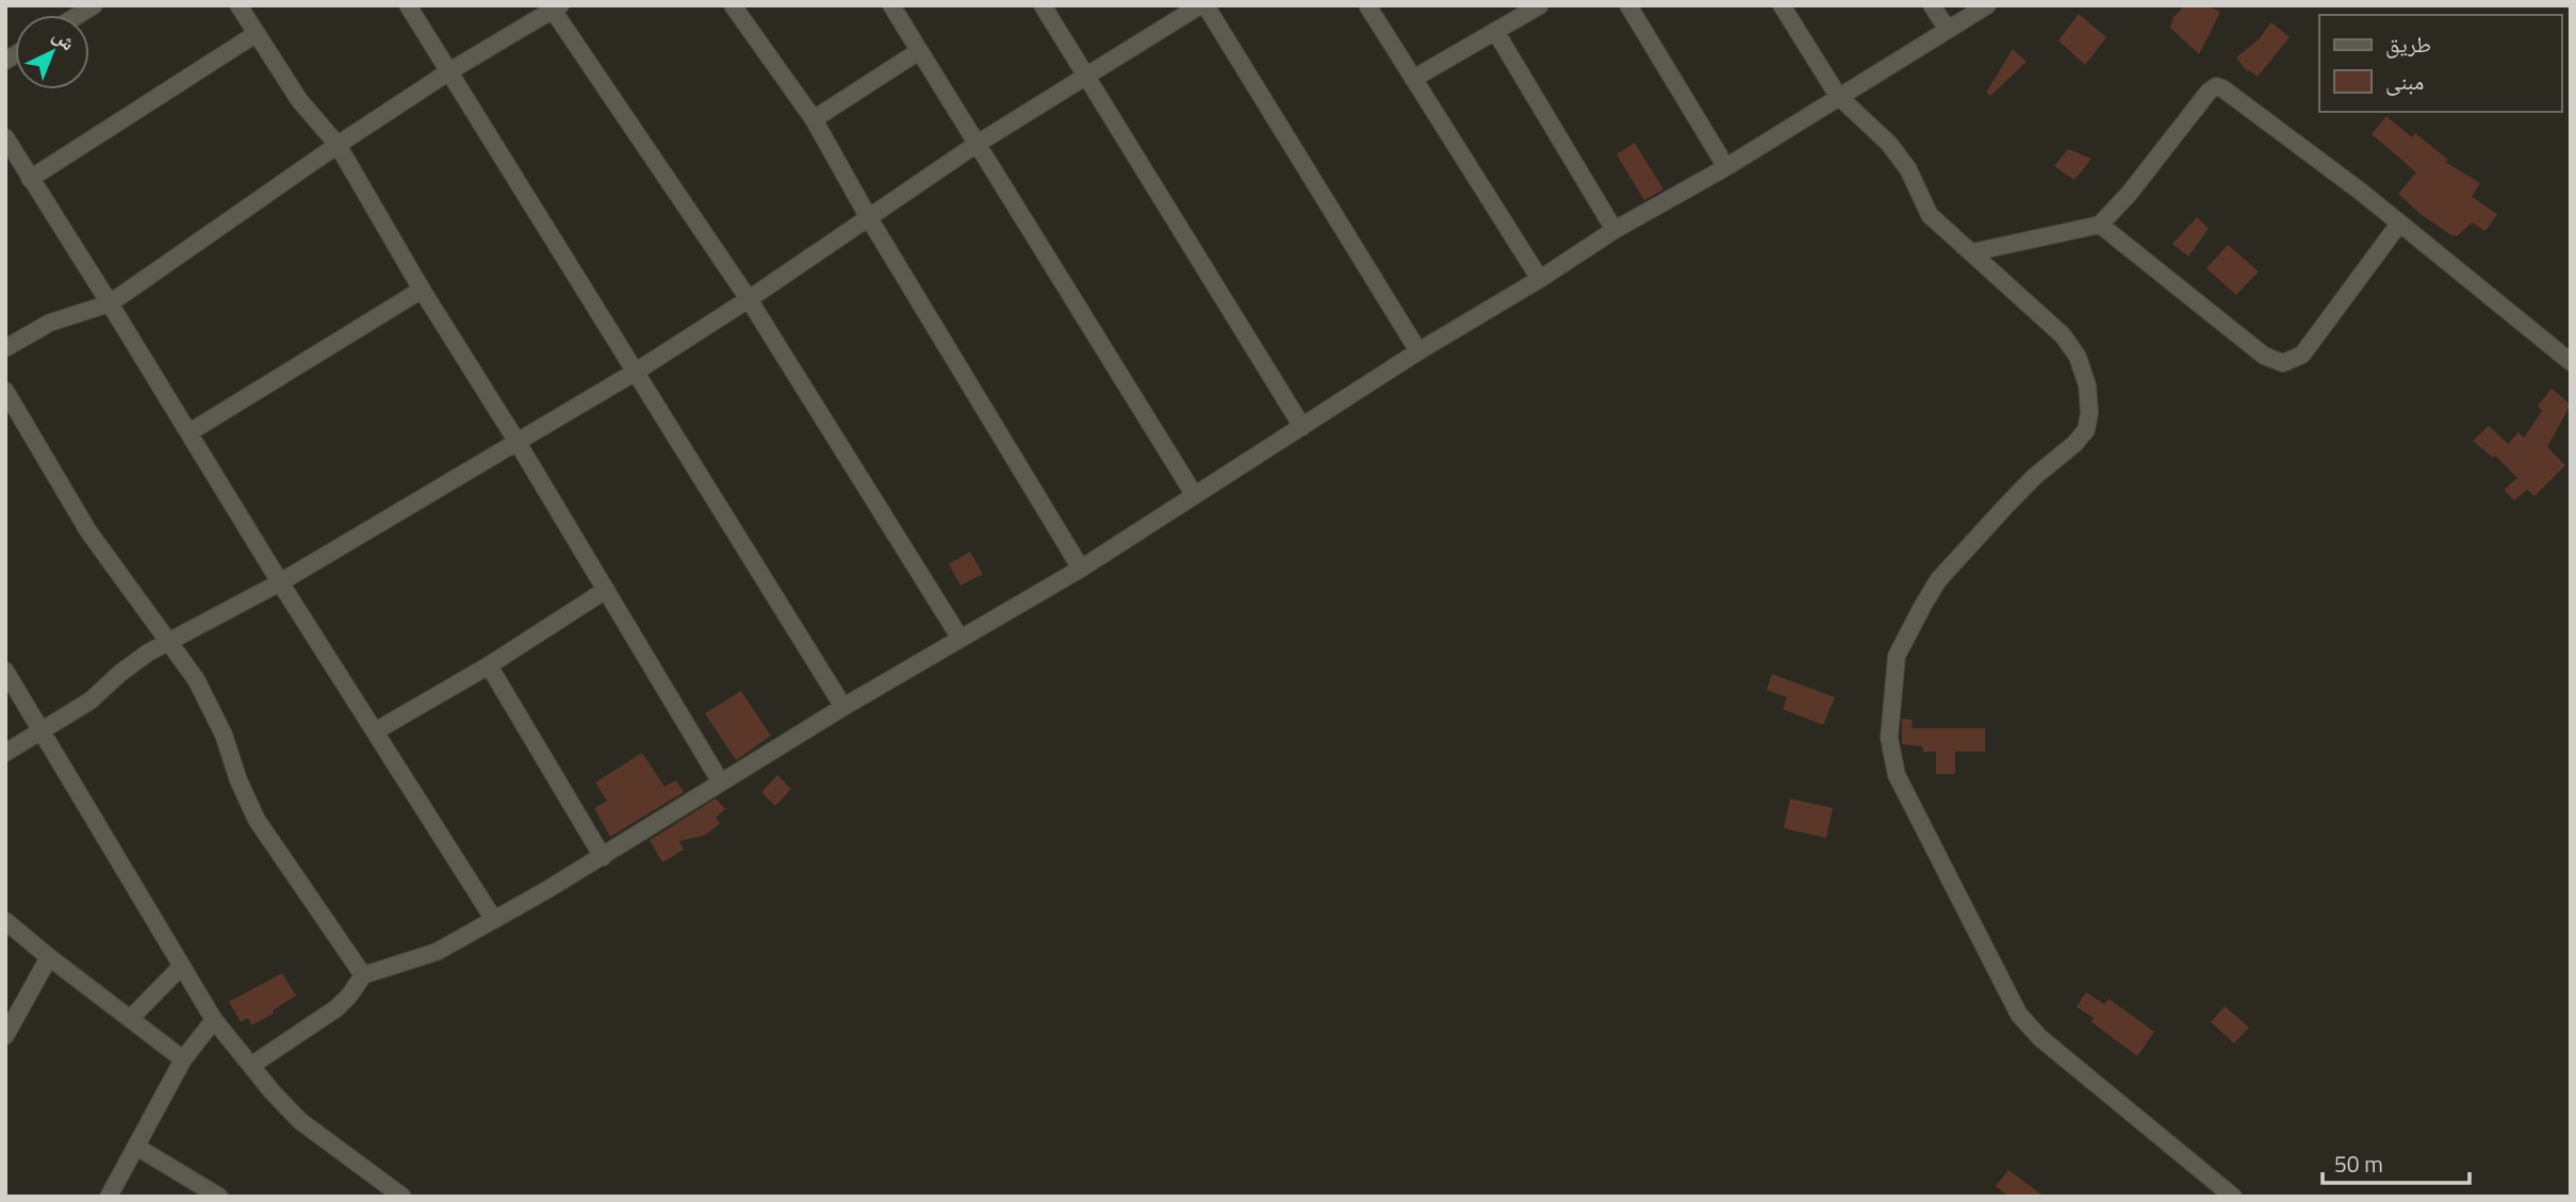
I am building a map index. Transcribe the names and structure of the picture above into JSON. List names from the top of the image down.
{
  "legend": ["طريق", "مبنى"],
  "scale_bar": "50 m",
  "north": "top right"
}
